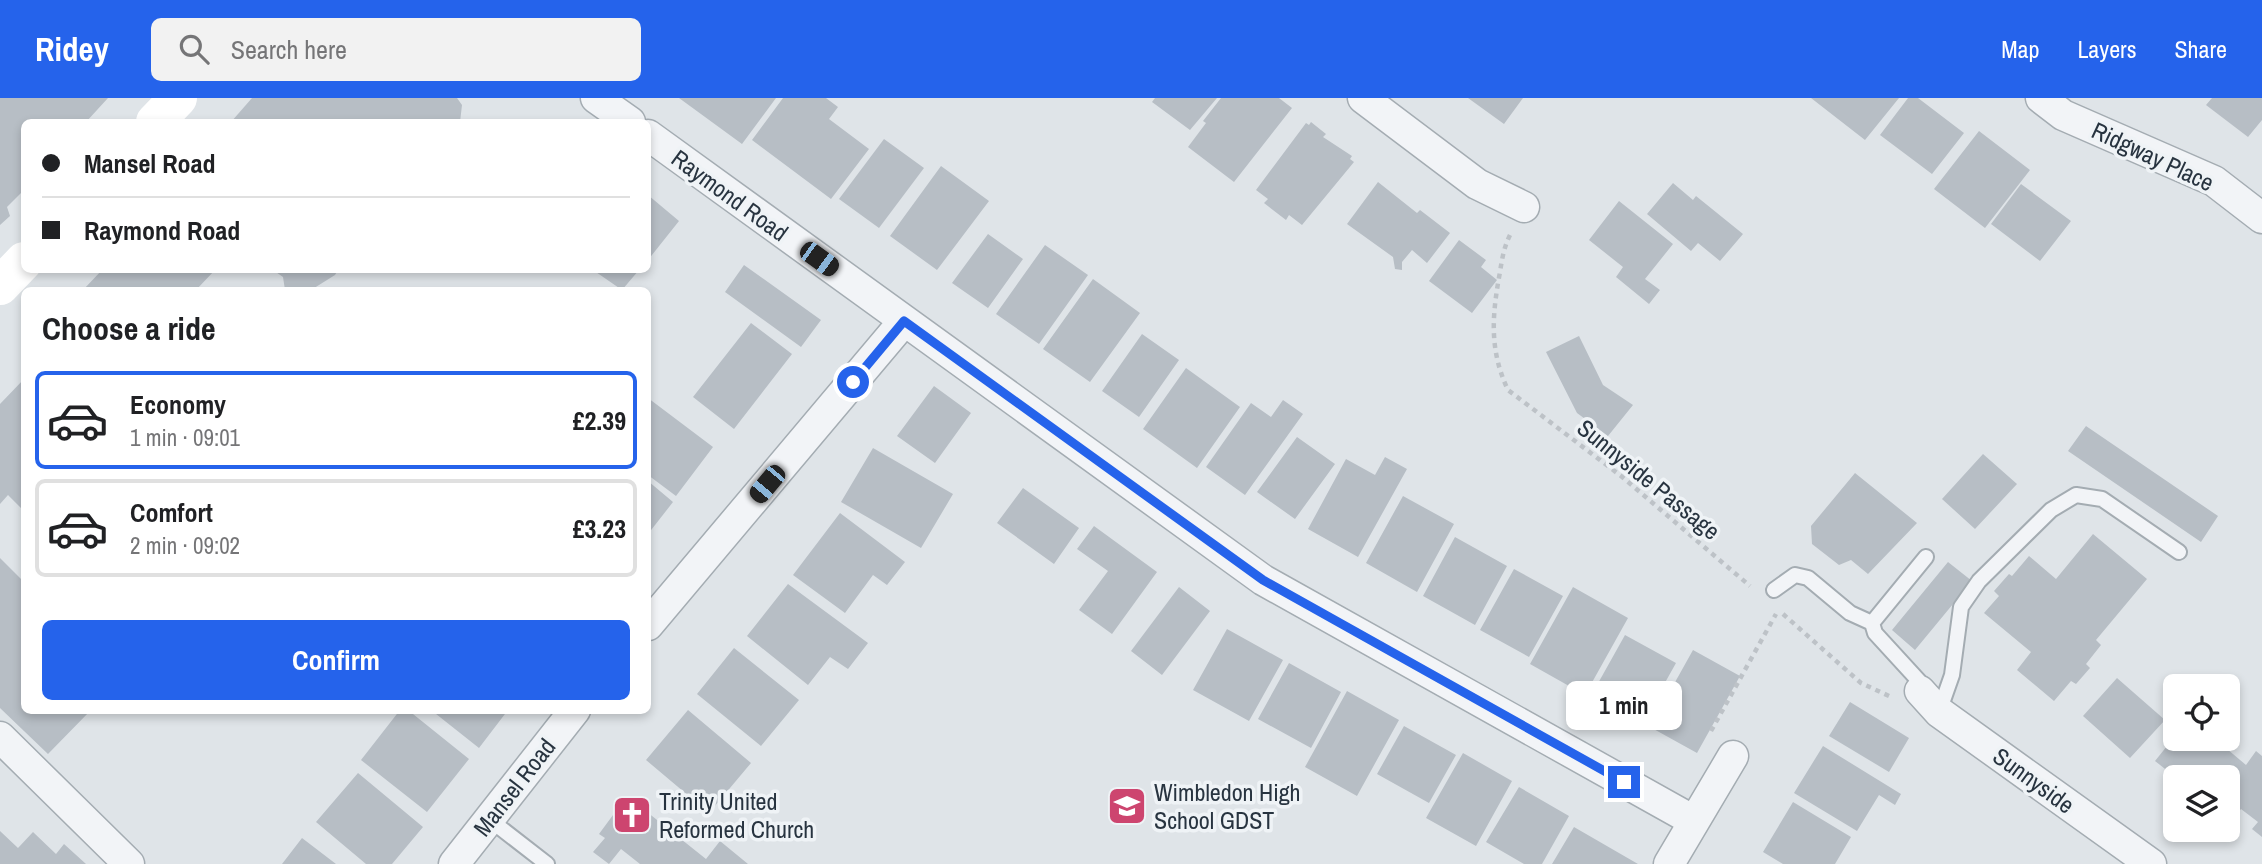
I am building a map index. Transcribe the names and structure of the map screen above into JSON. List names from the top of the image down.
{
  "streets": {
    "street": [
      "Ridgway Place",
      "Raymond Road",
      "Sunnyside",
      "Mansel Road"
    ],
    "path": ["Sunnyside Passage"]
  },
  "places": {
    "school or university": ["Wimbledon High School GDST"],
    "church": ["Trinity United Reformed Church"]
  },
  "page": {
    "header": "Ridey",
    "search": "Search here",
    "nav": ["Map", "Layers", "Share"],
    "banner": ["Mansel Road", "Raymond Road"],
    "heading": "Choose a ride",
    "list": [
      {
        "name": "Economy",
        "note": "1 min · 09:01",
        "value": "£2.39"
      },
      {
        "name": "Comfort",
        "note": "2 min · 09:02",
        "value": "£3.23"
      }
    ],
    "buttons": "Confirm",
    "bubble": "1 min"
  }
}
